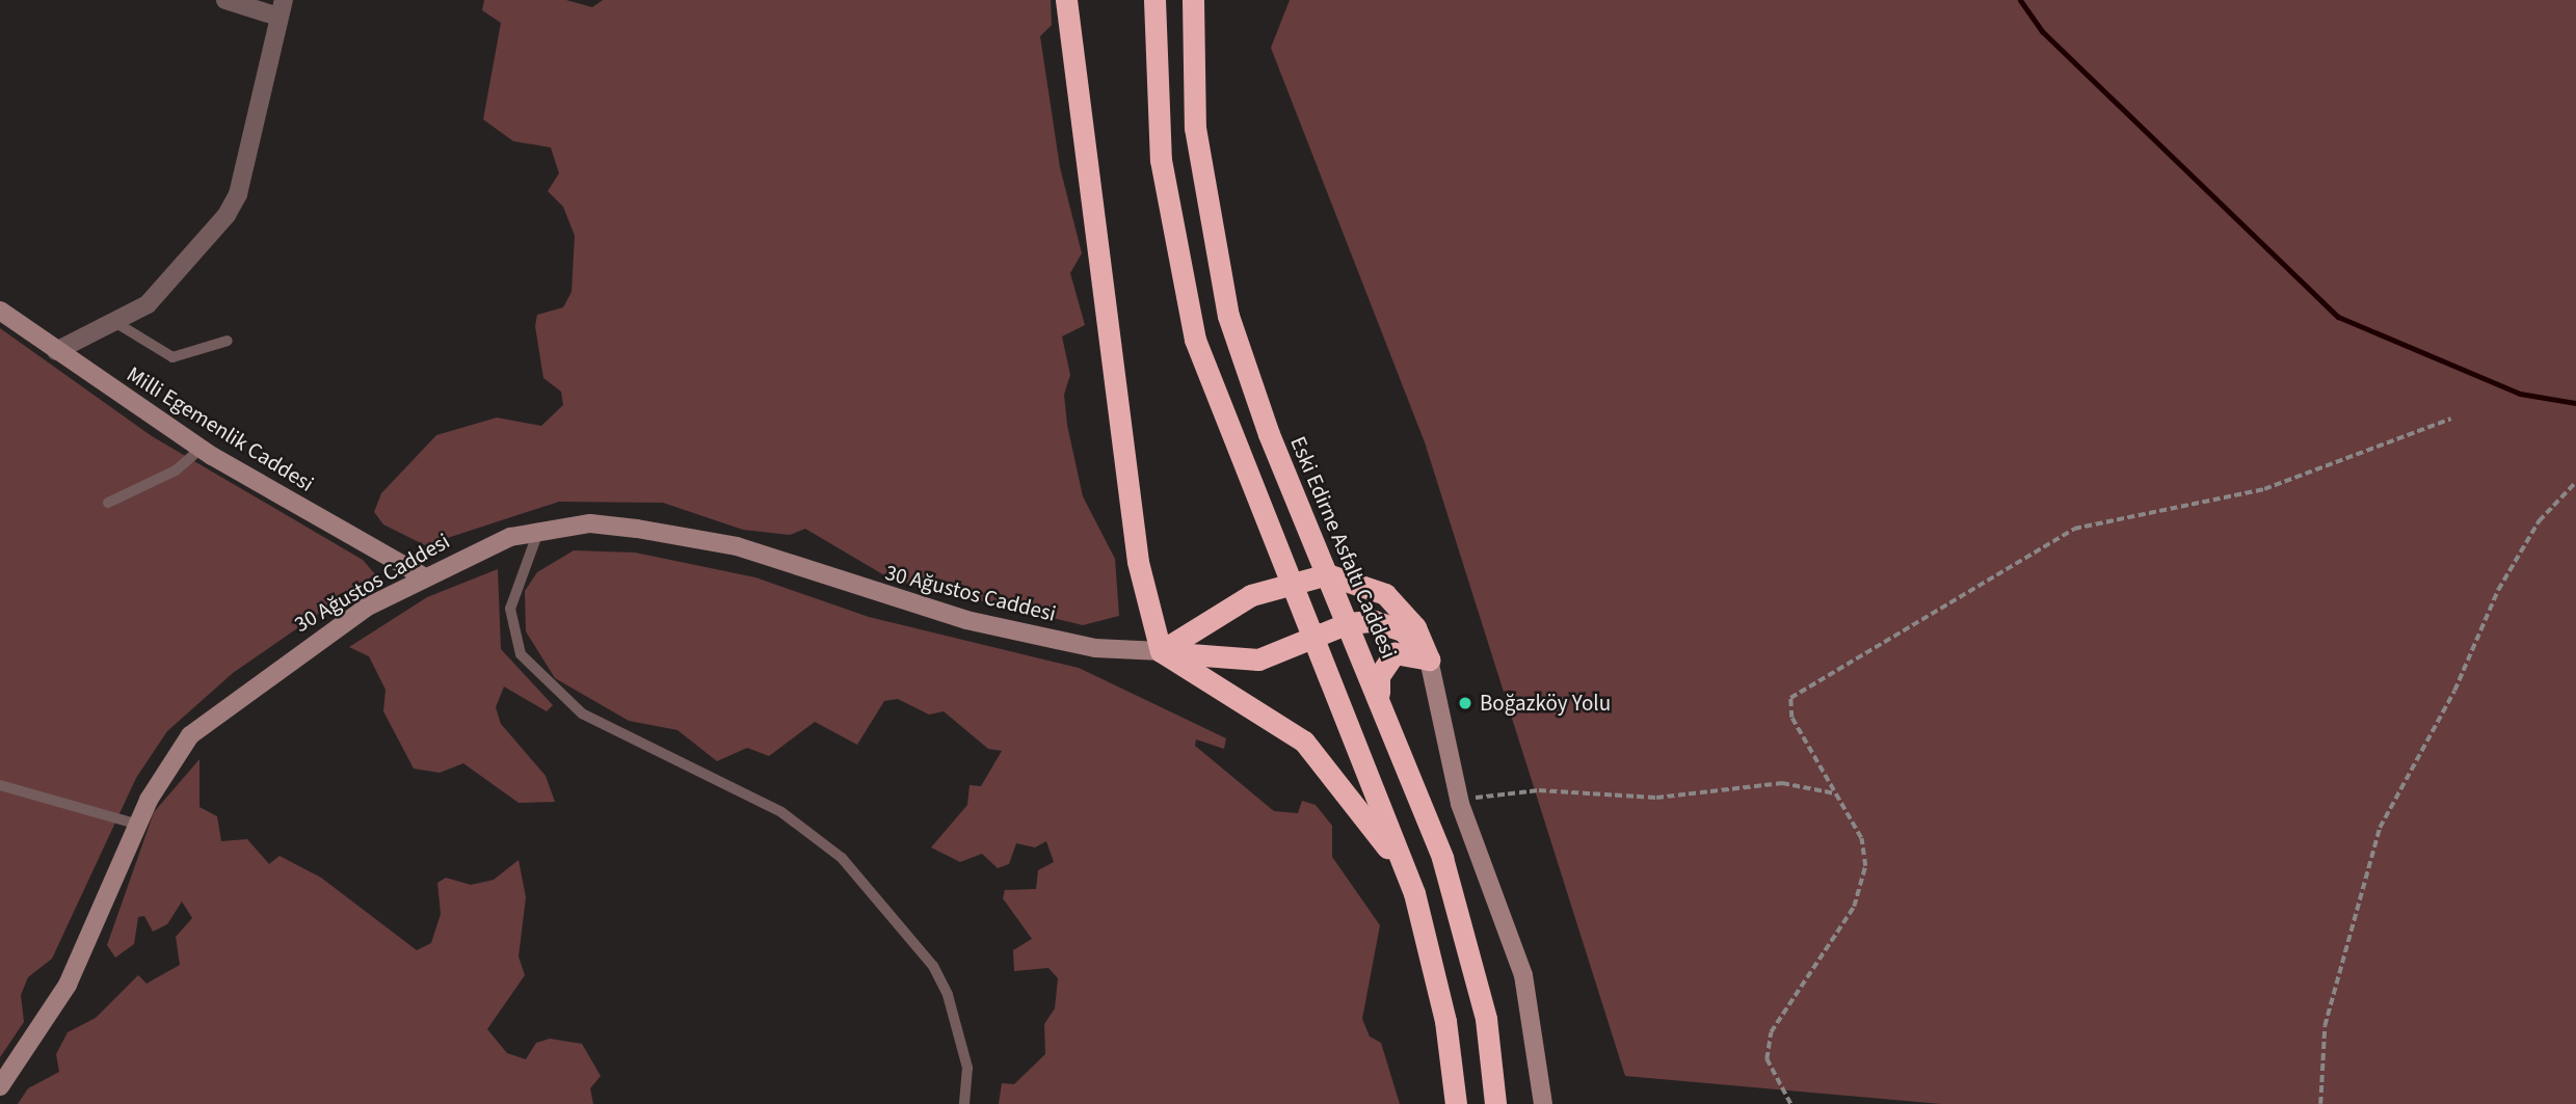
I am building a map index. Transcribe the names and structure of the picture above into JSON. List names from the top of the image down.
{
  "streets": {
    "highway": ["Eski Edirne Asfaltı Caddesi"],
    "main road": ["Milli Egemenlik Caddesi", "30 Ağustos Caddesi"]
  },
  "crossings": [
    ["Milli Egemenlik Caddesi", "30 Ağustos Caddesi"]
  ],
  "places": ["Boğazköy Yolu"]
}
